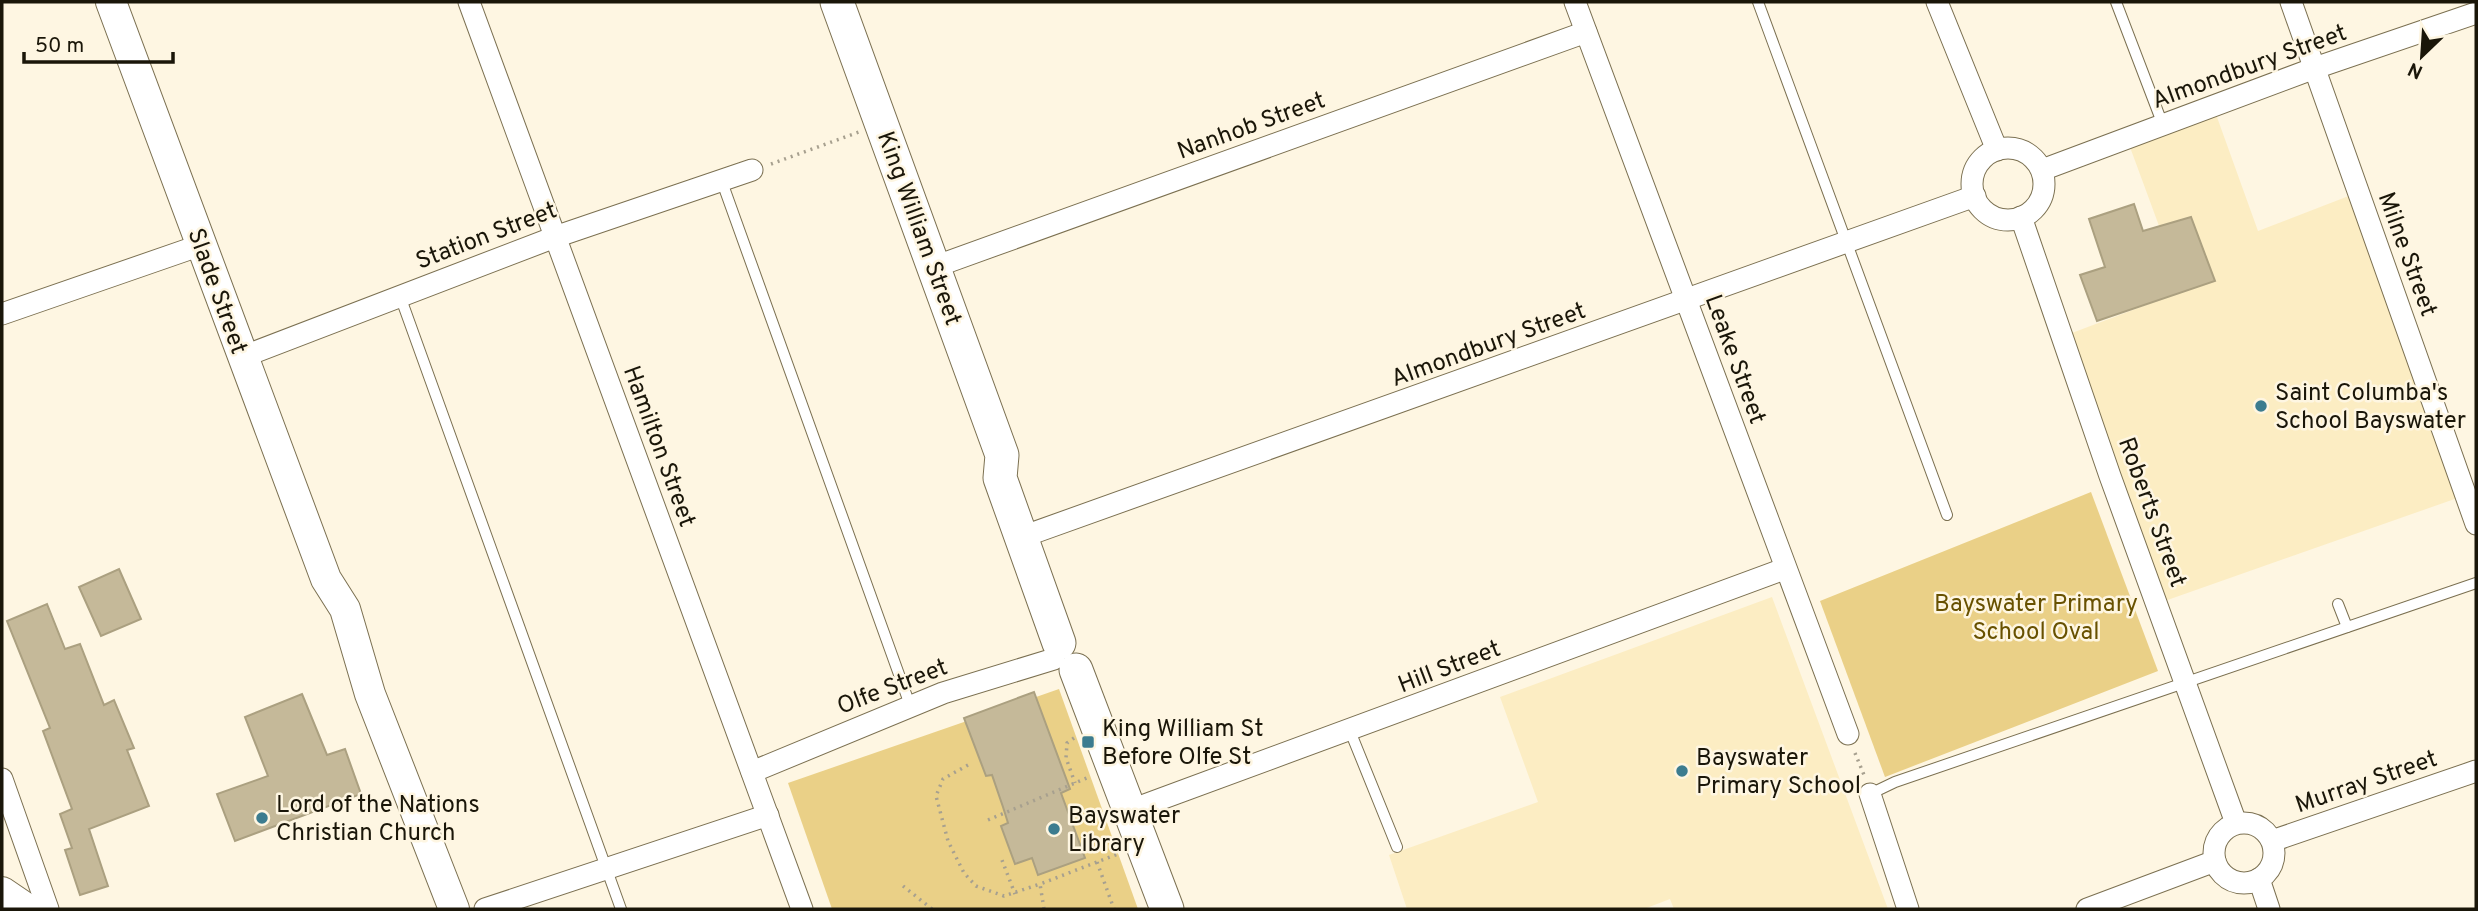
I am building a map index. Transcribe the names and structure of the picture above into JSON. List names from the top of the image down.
{
  "streets": {
    "main road": ["King William Street"],
    "street": [
      "Almondbury Street",
      "Nanhob Street",
      "Station Street",
      "Milne Street",
      "Slade Street",
      "Leake Street",
      "Hamilton Street",
      "Roberts Street",
      "Hill Street",
      "Olfe Street",
      "Murray Street"
    ]
  },
  "crossings": [
    ["Almondbury Street", "King William Street"],
    ["Almondbury Street", "Milne Street"],
    ["Almondbury Street", "Leake Street"],
    ["Almondbury Street", "Roberts Street"],
    ["Nanhob Street", "King William Street"],
    ["Nanhob Street", "Leake Street"],
    ["King William Street", "Hill Street"],
    ["King William Street", "Olfe Street"],
    ["Station Street", "Slade Street"],
    ["Station Street", "Hamilton Street"],
    ["Leake Street", "Hill Street"],
    ["Hamilton Street", "Olfe Street"],
    ["Roberts Street", "Murray Street"]
  ],
  "parks": ["Bayswater Primary School Oval"],
  "places": {
    "other": [
      "Saint Columba's School Bayswater",
      "Bayswater Primary School",
      "Lord of the Nations Christian Church",
      "Bayswater Library"
    ],
    "transit": ["King William St Before Olfe St"]
  },
  "scale_bar": "50 m",
  "north": "bottom left"
}
